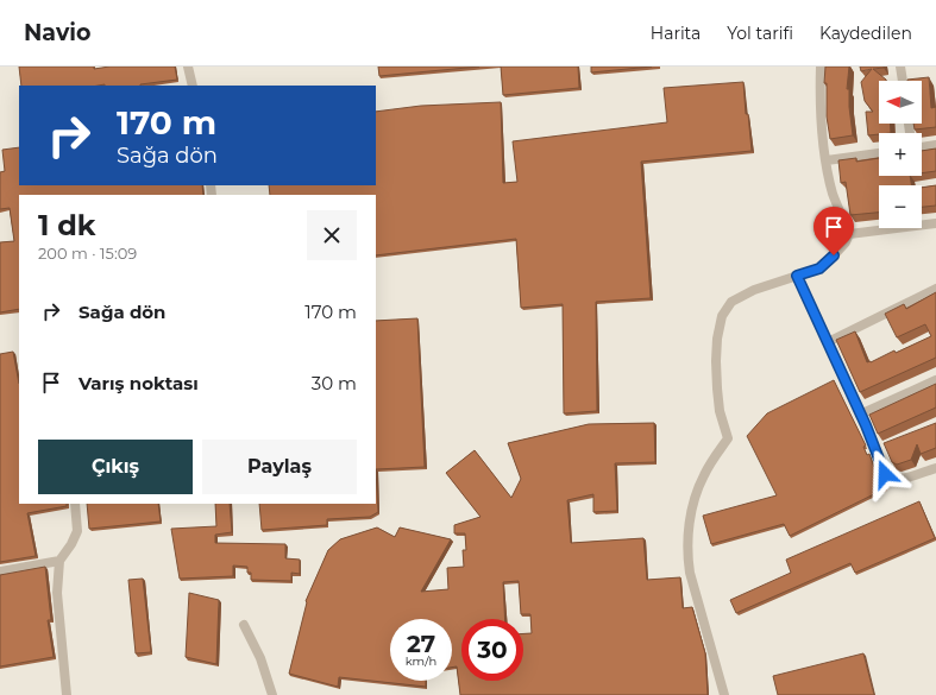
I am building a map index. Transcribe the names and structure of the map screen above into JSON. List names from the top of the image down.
{
  "north": "left",
  "page": {
    "header": "Navio",
    "nav": ["Harita", "Yol tarifi", "Kaydedilen"],
    "map_buttons": ["+", "−"],
    "turn": ["170 m", "Sağa dön"],
    "heading": ["1 dk", "200 m · 15:09"],
    "list": [
      {
        "name": "Sağa dön",
        "value": "170 m"
      },
      {
        "name": "Varış noktası",
        "value": "30 m"
      }
    ],
    "buttons": ["Çıkış", "Paylaş"],
    "speed": "27 km/h",
    "limit": "30"
  }
}
